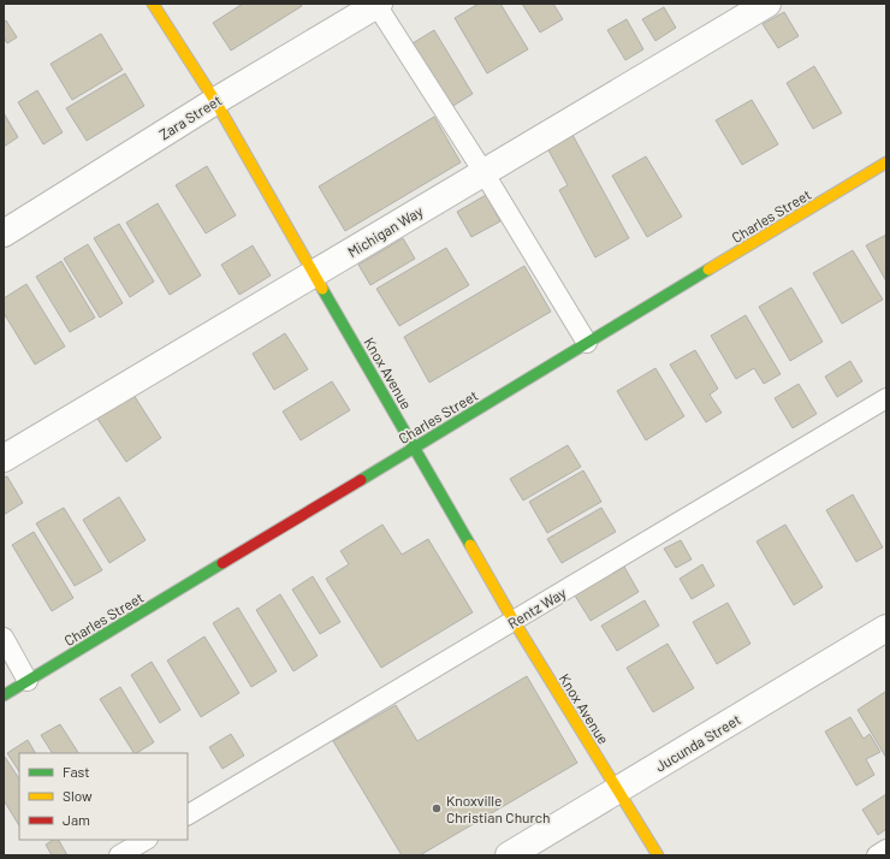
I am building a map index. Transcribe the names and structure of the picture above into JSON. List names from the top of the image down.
{
  "streets": {
    "street": [
      "Zara Street",
      "Charles Street",
      "Michigan Way",
      "Knox Avenue",
      "Jucunda Street"
    ],
    "lane": ["Rentz Way"]
  },
  "crossings": [
    ["Zara Street", "Knox Avenue"],
    ["Charles Street", "Knox Avenue"],
    ["Michigan Way", "Knox Avenue"],
    ["Knox Avenue", "Rentz Way"],
    ["Knox Avenue", "Jucunda Street"]
  ],
  "places": ["Knoxville Christian Church"],
  "legend": ["Fast", "Slow", "Jam"]
}
